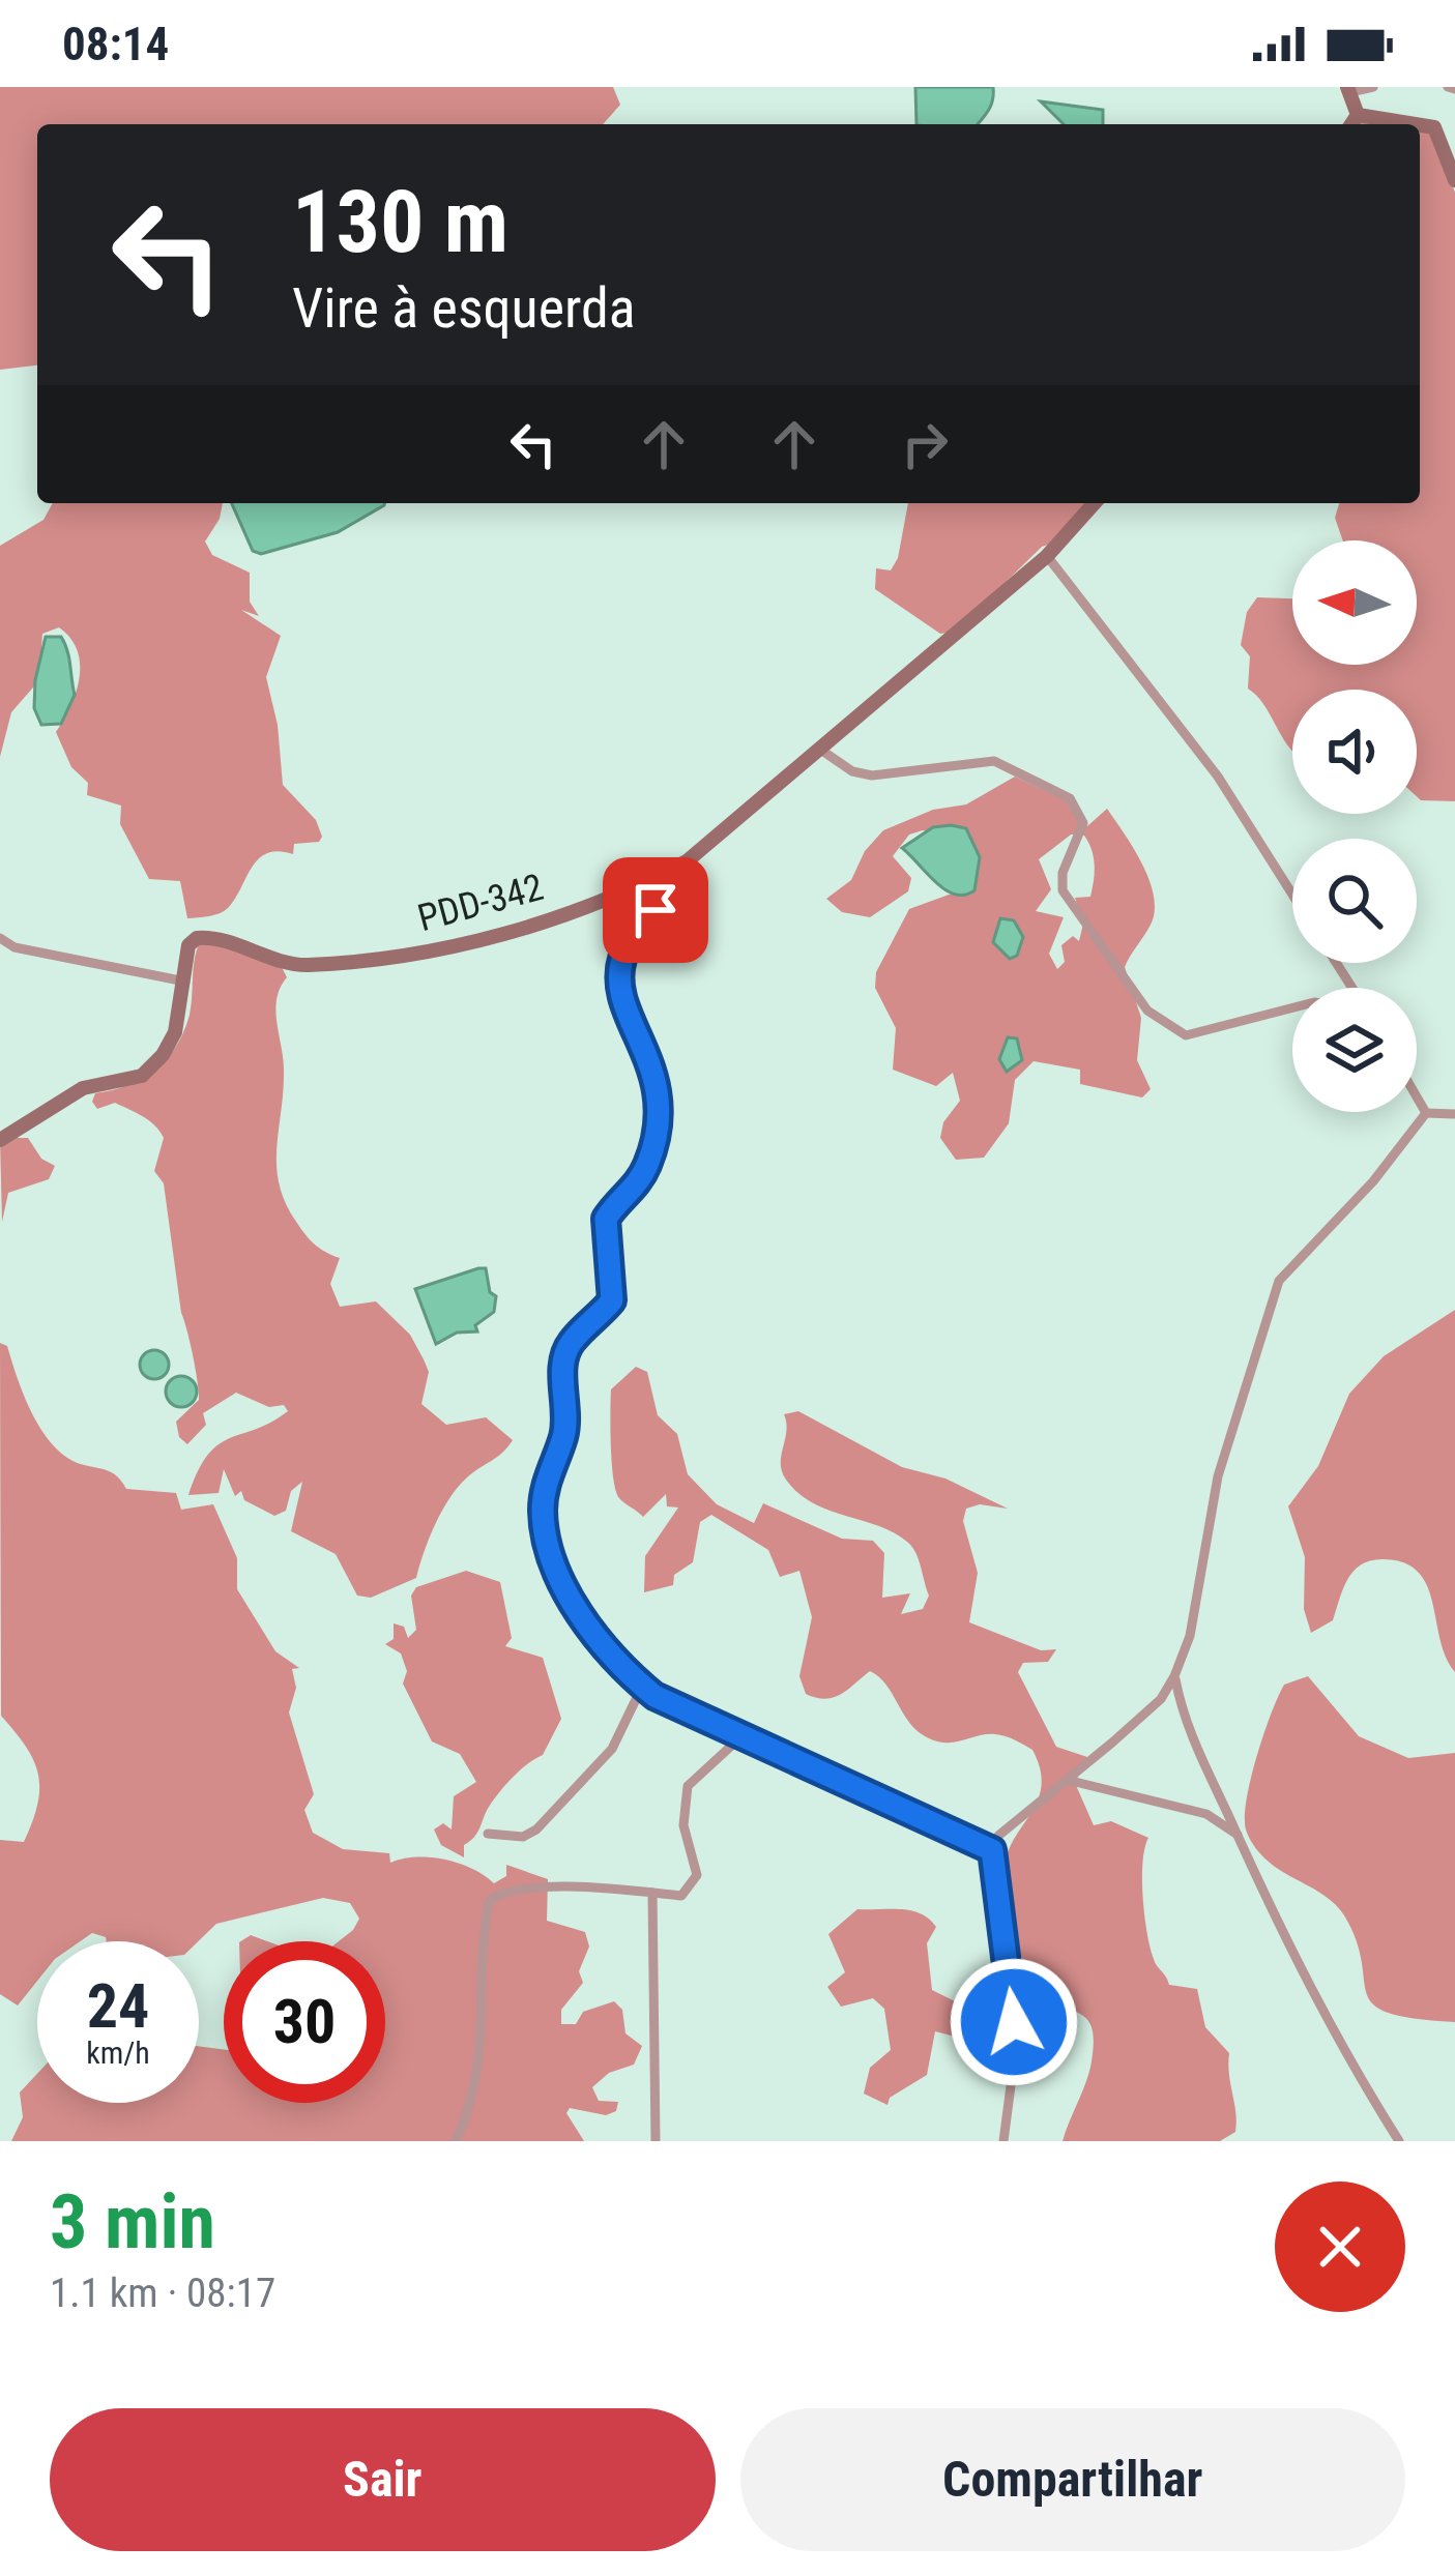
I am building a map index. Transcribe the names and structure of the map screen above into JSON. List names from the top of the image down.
{
  "streets": {
    "street": ["PDD-342"]
  },
  "north": "left",
  "page": {
    "status": "08:14",
    "turn": ["130 m", "Vire à esquerda"],
    "speed": "24 km/h",
    "limit": "30",
    "heading": ["3 min", "1.1 km · 08:17"],
    "buttons": ["Sair", "Compartilhar"]
  }
}
